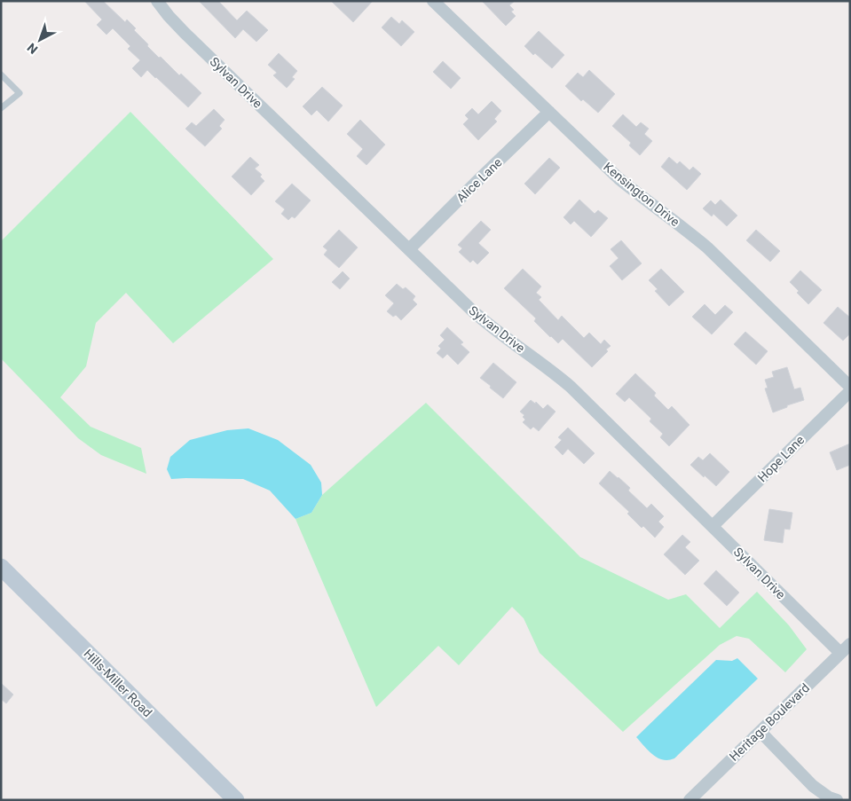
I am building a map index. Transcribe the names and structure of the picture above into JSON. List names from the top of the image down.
{
  "streets": {
    "street": [
      "Sylvan Drive",
      "Alice Lane",
      "Kensington Drive",
      "Hope Lane",
      "Hills-Miller Road",
      "Heritage Boulevard"
    ]
  },
  "crossings": [
    ["Sylvan Drive", "Alice Lane"],
    ["Sylvan Drive", "Hope Lane"],
    ["Sylvan Drive", "Heritage Boulevard"],
    ["Alice Lane", "Kensington Drive"]
  ],
  "north": "bottom left"
}
